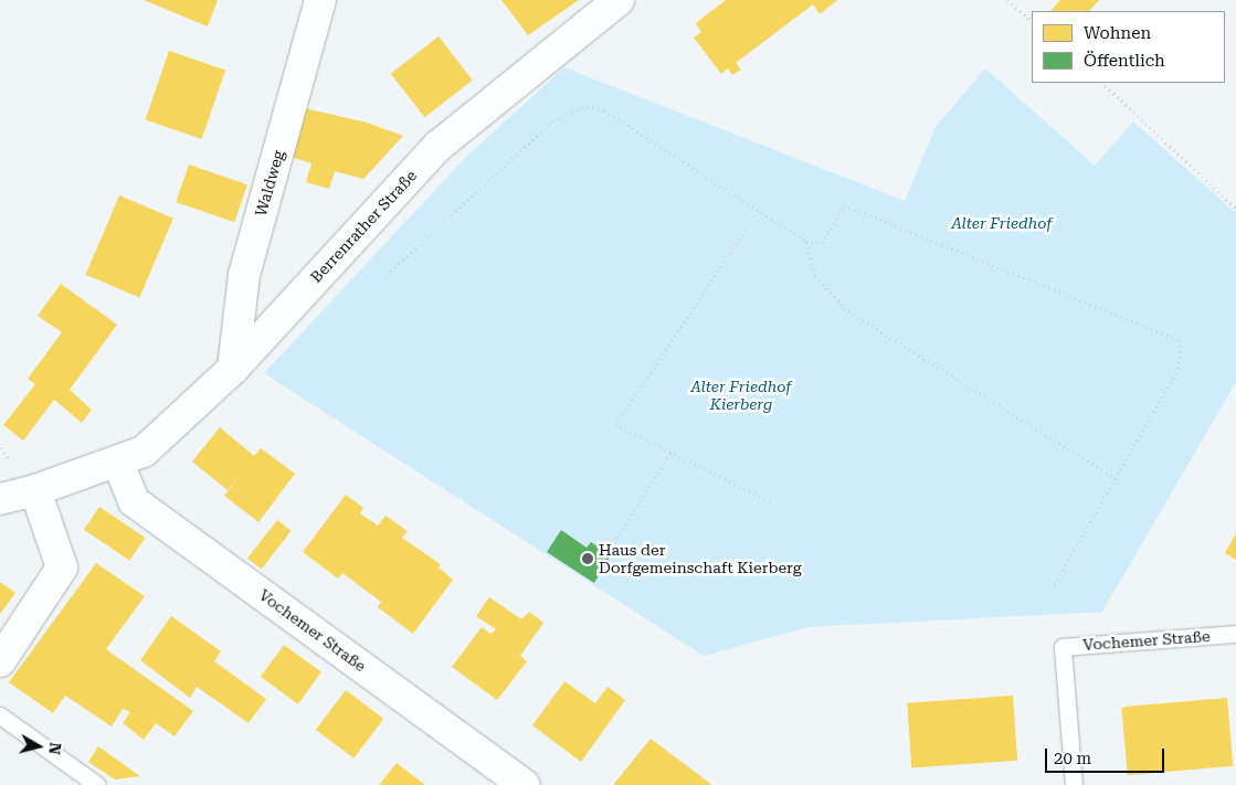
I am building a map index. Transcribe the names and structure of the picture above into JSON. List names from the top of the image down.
{
  "streets": {
    "street": ["Waldweg", "Berrenrather Straße", "Vochemer Straße"]
  },
  "crossings": [
    ["Waldweg", "Berrenrather Straße"],
    ["Berrenrather Straße", "Vochemer Straße"]
  ],
  "parks": ["Alter Friedhof", "Alter Friedhof Kierberg"],
  "places": ["Haus der Dorfgemeinschaft Kierberg"],
  "legend": ["Wohnen", "Öffentlich"],
  "scale_bar": "20 m",
  "north": "right"
}
